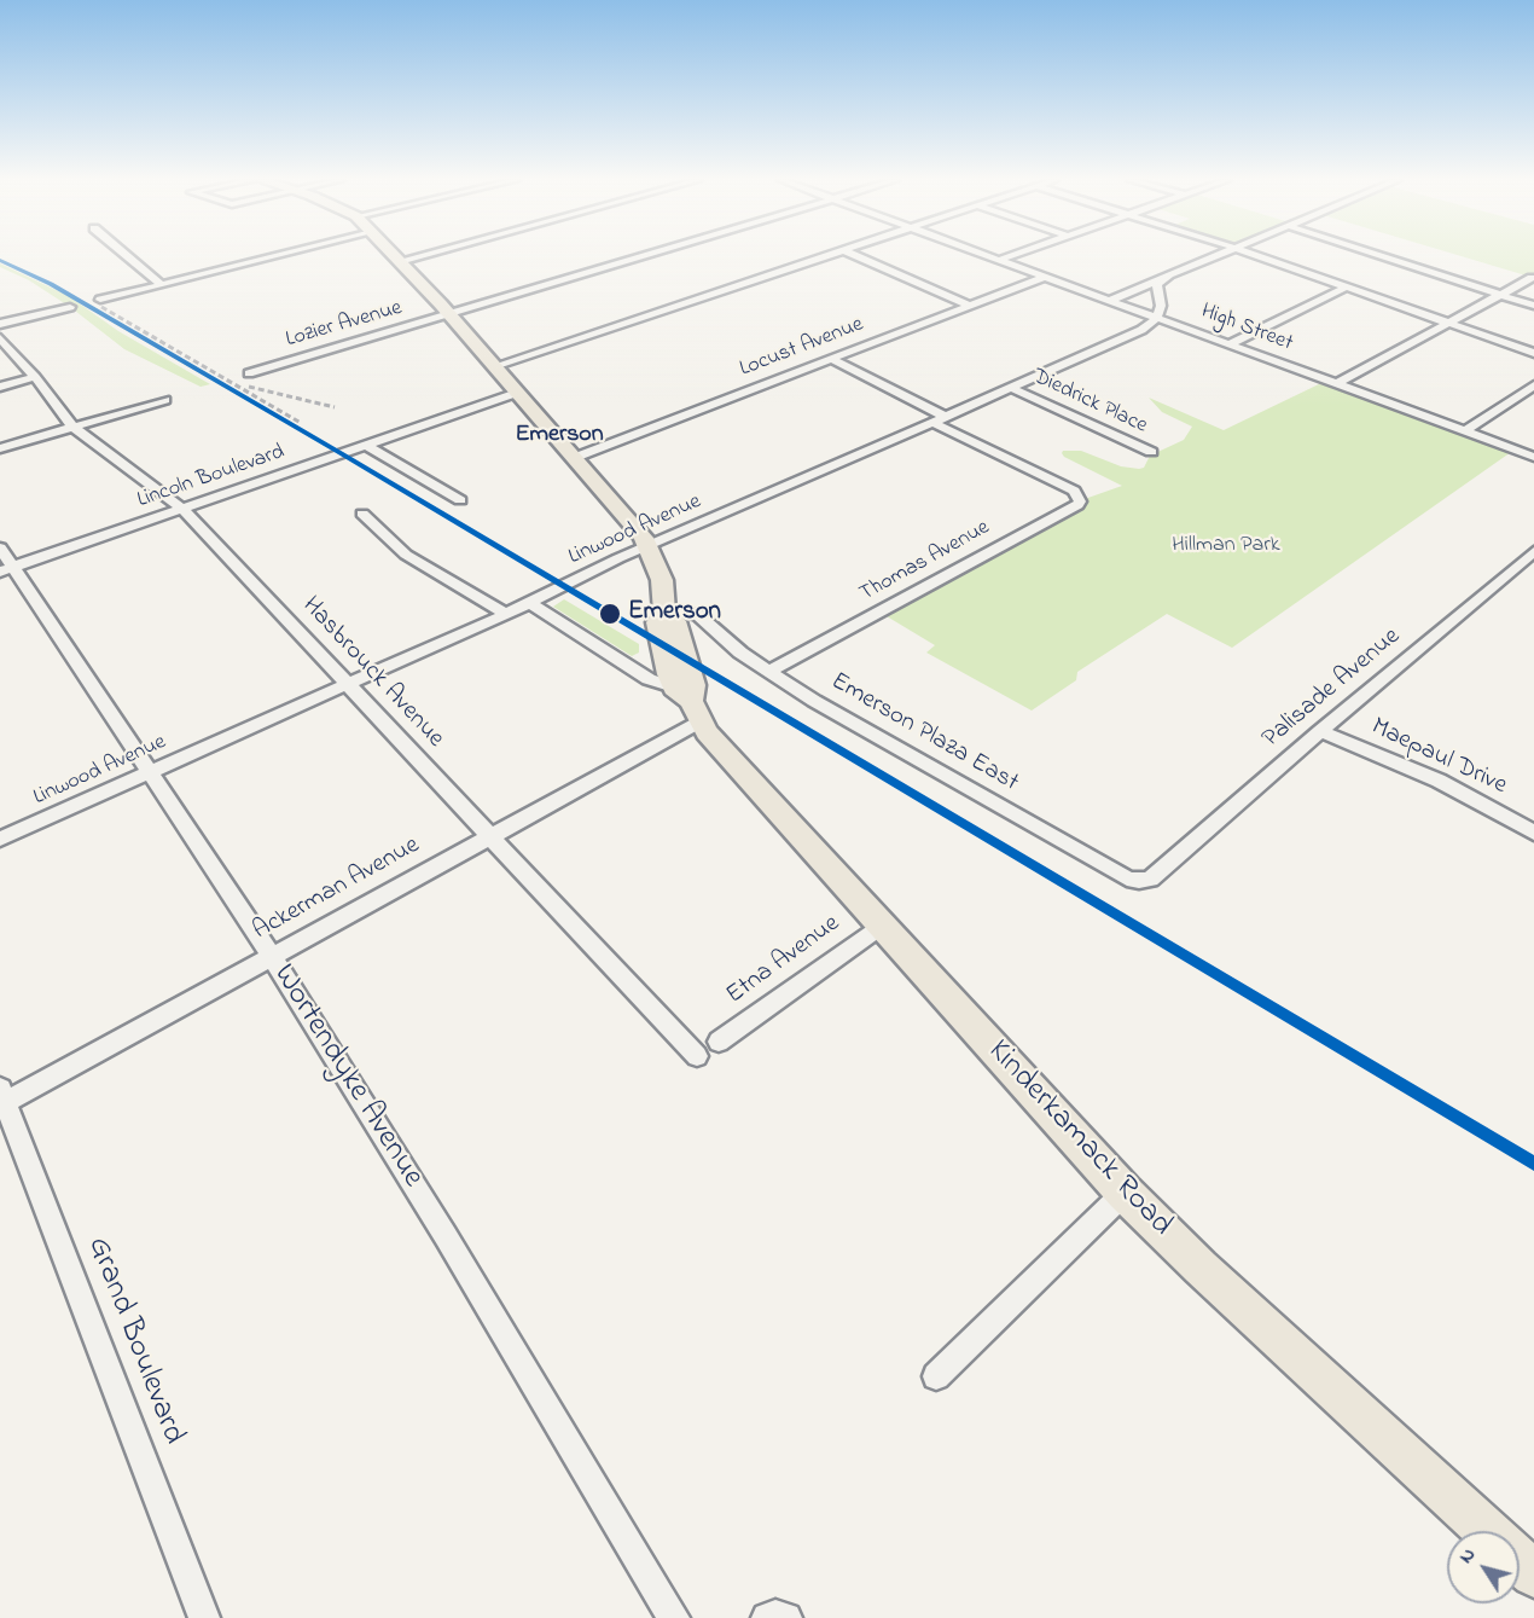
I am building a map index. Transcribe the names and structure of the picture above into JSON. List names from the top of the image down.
{
  "streets": {
    "main road": ["Kinderkamack Road"],
    "street": [
      "Lozier Avenue",
      "High Street",
      "Locust Avenue",
      "Diedrick Place",
      "Lincoln Boulevard",
      "Linwood Avenue",
      "Thomas Avenue",
      "Hasbrouck Avenue",
      "Palisade Avenue",
      "Emerson Plaza East",
      "Maepaul Drive",
      "Ackerman Avenue",
      "Etna Avenue",
      "Wortendyke Avenue",
      "Grand Boulevard"
    ]
  },
  "crossings": [
    ["Lozier Avenue", "Kinderkamack Road"],
    ["High Street", "Locust Avenue"],
    ["High Street", "Linwood Avenue"],
    ["Locust Avenue", "Kinderkamack Road"],
    ["Diedrick Place", "Linwood Avenue"],
    ["Lincoln Boulevard", "Hasbrouck Avenue"],
    ["Lincoln Boulevard", "Wortendyke Avenue"],
    ["Lincoln Boulevard", "Kinderkamack Road"],
    ["Linwood Avenue", "Thomas Avenue"],
    ["Linwood Avenue", "Hasbrouck Avenue"],
    ["Linwood Avenue", "Wortendyke Avenue"],
    ["Linwood Avenue", "Kinderkamack Road"],
    ["Thomas Avenue", "Emerson Plaza East"],
    ["Hasbrouck Avenue", "Ackerman Avenue"],
    ["Palisade Avenue", "Emerson Plaza East"],
    ["Palisade Avenue", "Maepaul Drive"],
    ["Emerson Plaza East", "Kinderkamack Road"],
    ["Ackerman Avenue", "Wortendyke Avenue"],
    ["Ackerman Avenue", "Kinderkamack Road"],
    ["Ackerman Avenue", "Grand Boulevard"],
    ["Etna Avenue", "Kinderkamack Road"]
  ],
  "districts": ["Emerson"],
  "parks": ["Hillman Park"],
  "places": ["Emerson"],
  "north": "top left"
}
